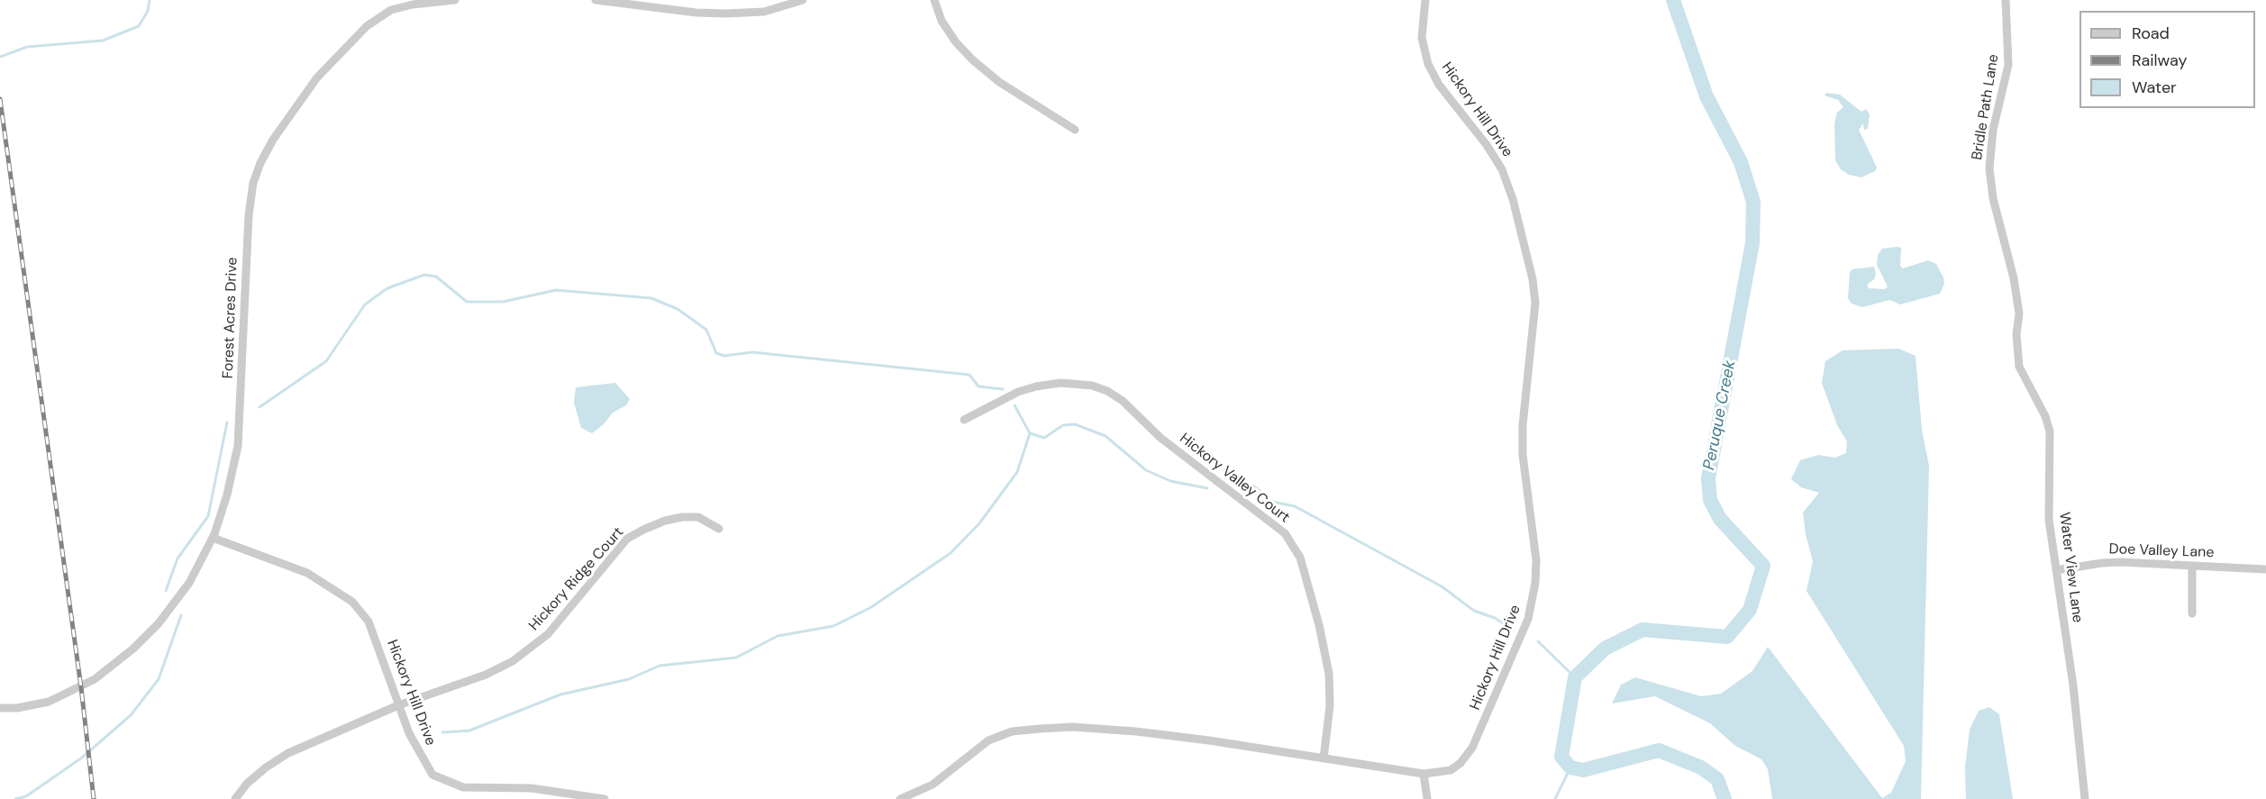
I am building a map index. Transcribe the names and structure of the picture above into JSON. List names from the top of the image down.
{
  "streets": {
    "street": [
      "Bridle Path Lane",
      "Hickory Hill Drive",
      "Forest Acres Drive",
      "Hickory Valley Court",
      "Doe Valley Lane",
      "Water View Lane",
      "Hickory Ridge Court"
    ]
  },
  "crossings": [
    ["Bridle Path Lane", "Water View Lane"],
    ["Hickory Hill Drive", "Forest Acres Drive"],
    ["Hickory Hill Drive", "Hickory Valley Court"],
    ["Hickory Hill Drive", "Hickory Ridge Court"],
    ["Doe Valley Lane", "Water View Lane"]
  ],
  "water": ["Peruque Creek"],
  "legend": ["Road", "Railway", "Water"]
}
